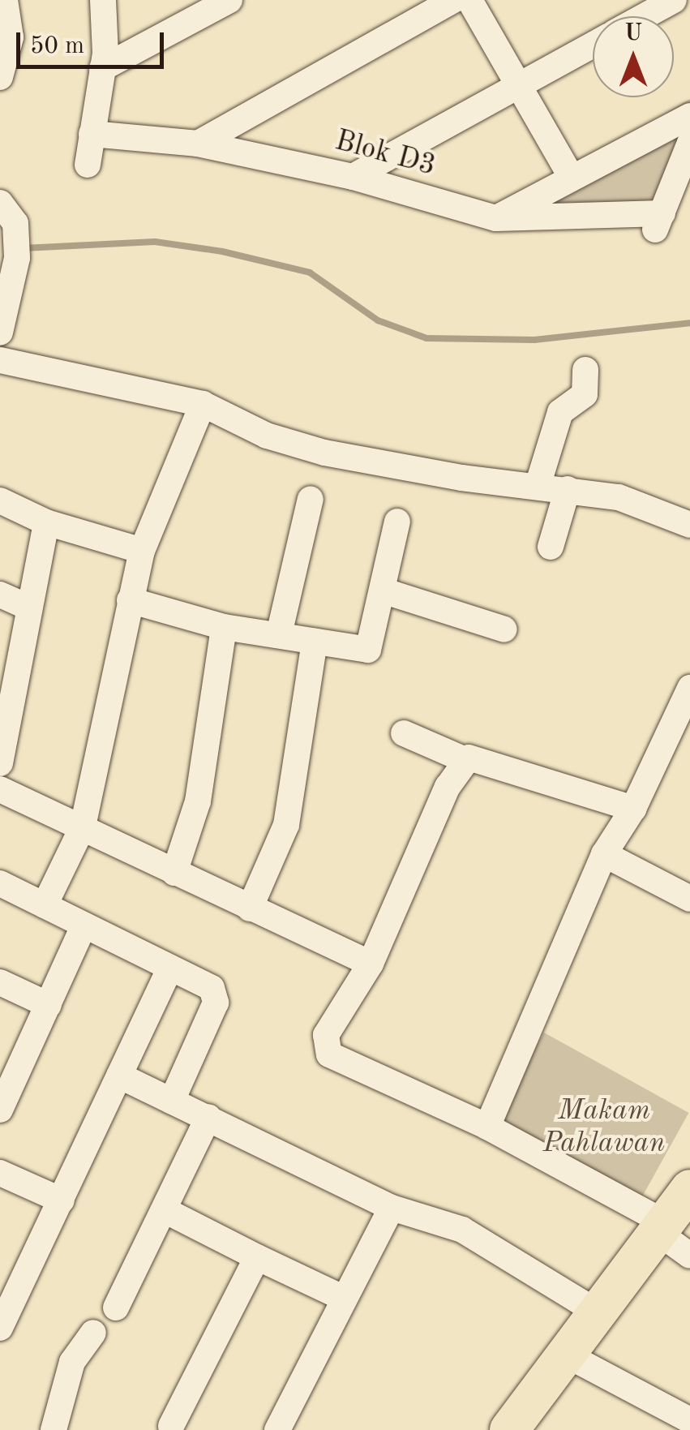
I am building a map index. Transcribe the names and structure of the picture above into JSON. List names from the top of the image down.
{
  "streets": {
    "street": ["Blok D3"]
  },
  "parks": ["Makam Pahlawan"],
  "scale_bar": "50 m",
  "north": "top"
}
